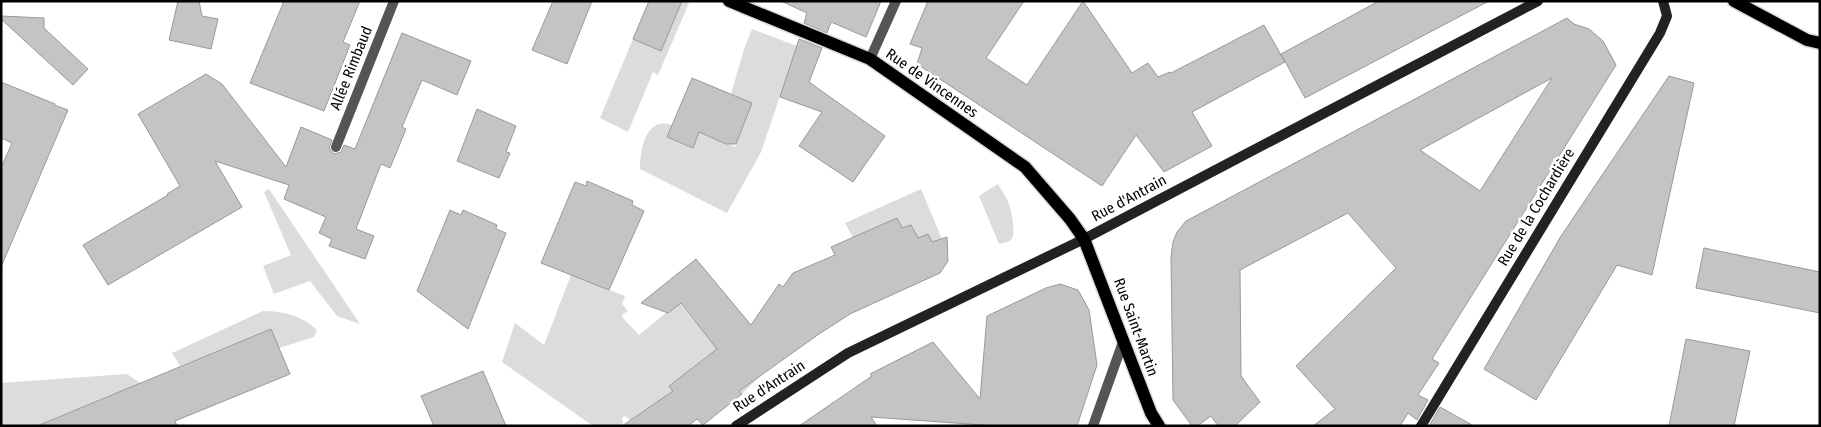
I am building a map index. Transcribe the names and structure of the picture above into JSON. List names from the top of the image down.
{
  "streets": {
    "main road": [
      "Rue de Vincennes",
      "Rue d'Antrain",
      "Rue de la Cochardière",
      "Rue Saint-Martin"
    ],
    "street": ["Allée Rimbaud"]
  },
  "crossings": [
    ["Rue de Vincennes", "Rue d'Antrain"],
    ["Rue de Vincennes", "Rue Saint-Martin"],
    ["Rue d'Antrain", "Rue Saint-Martin"]
  ]
}
